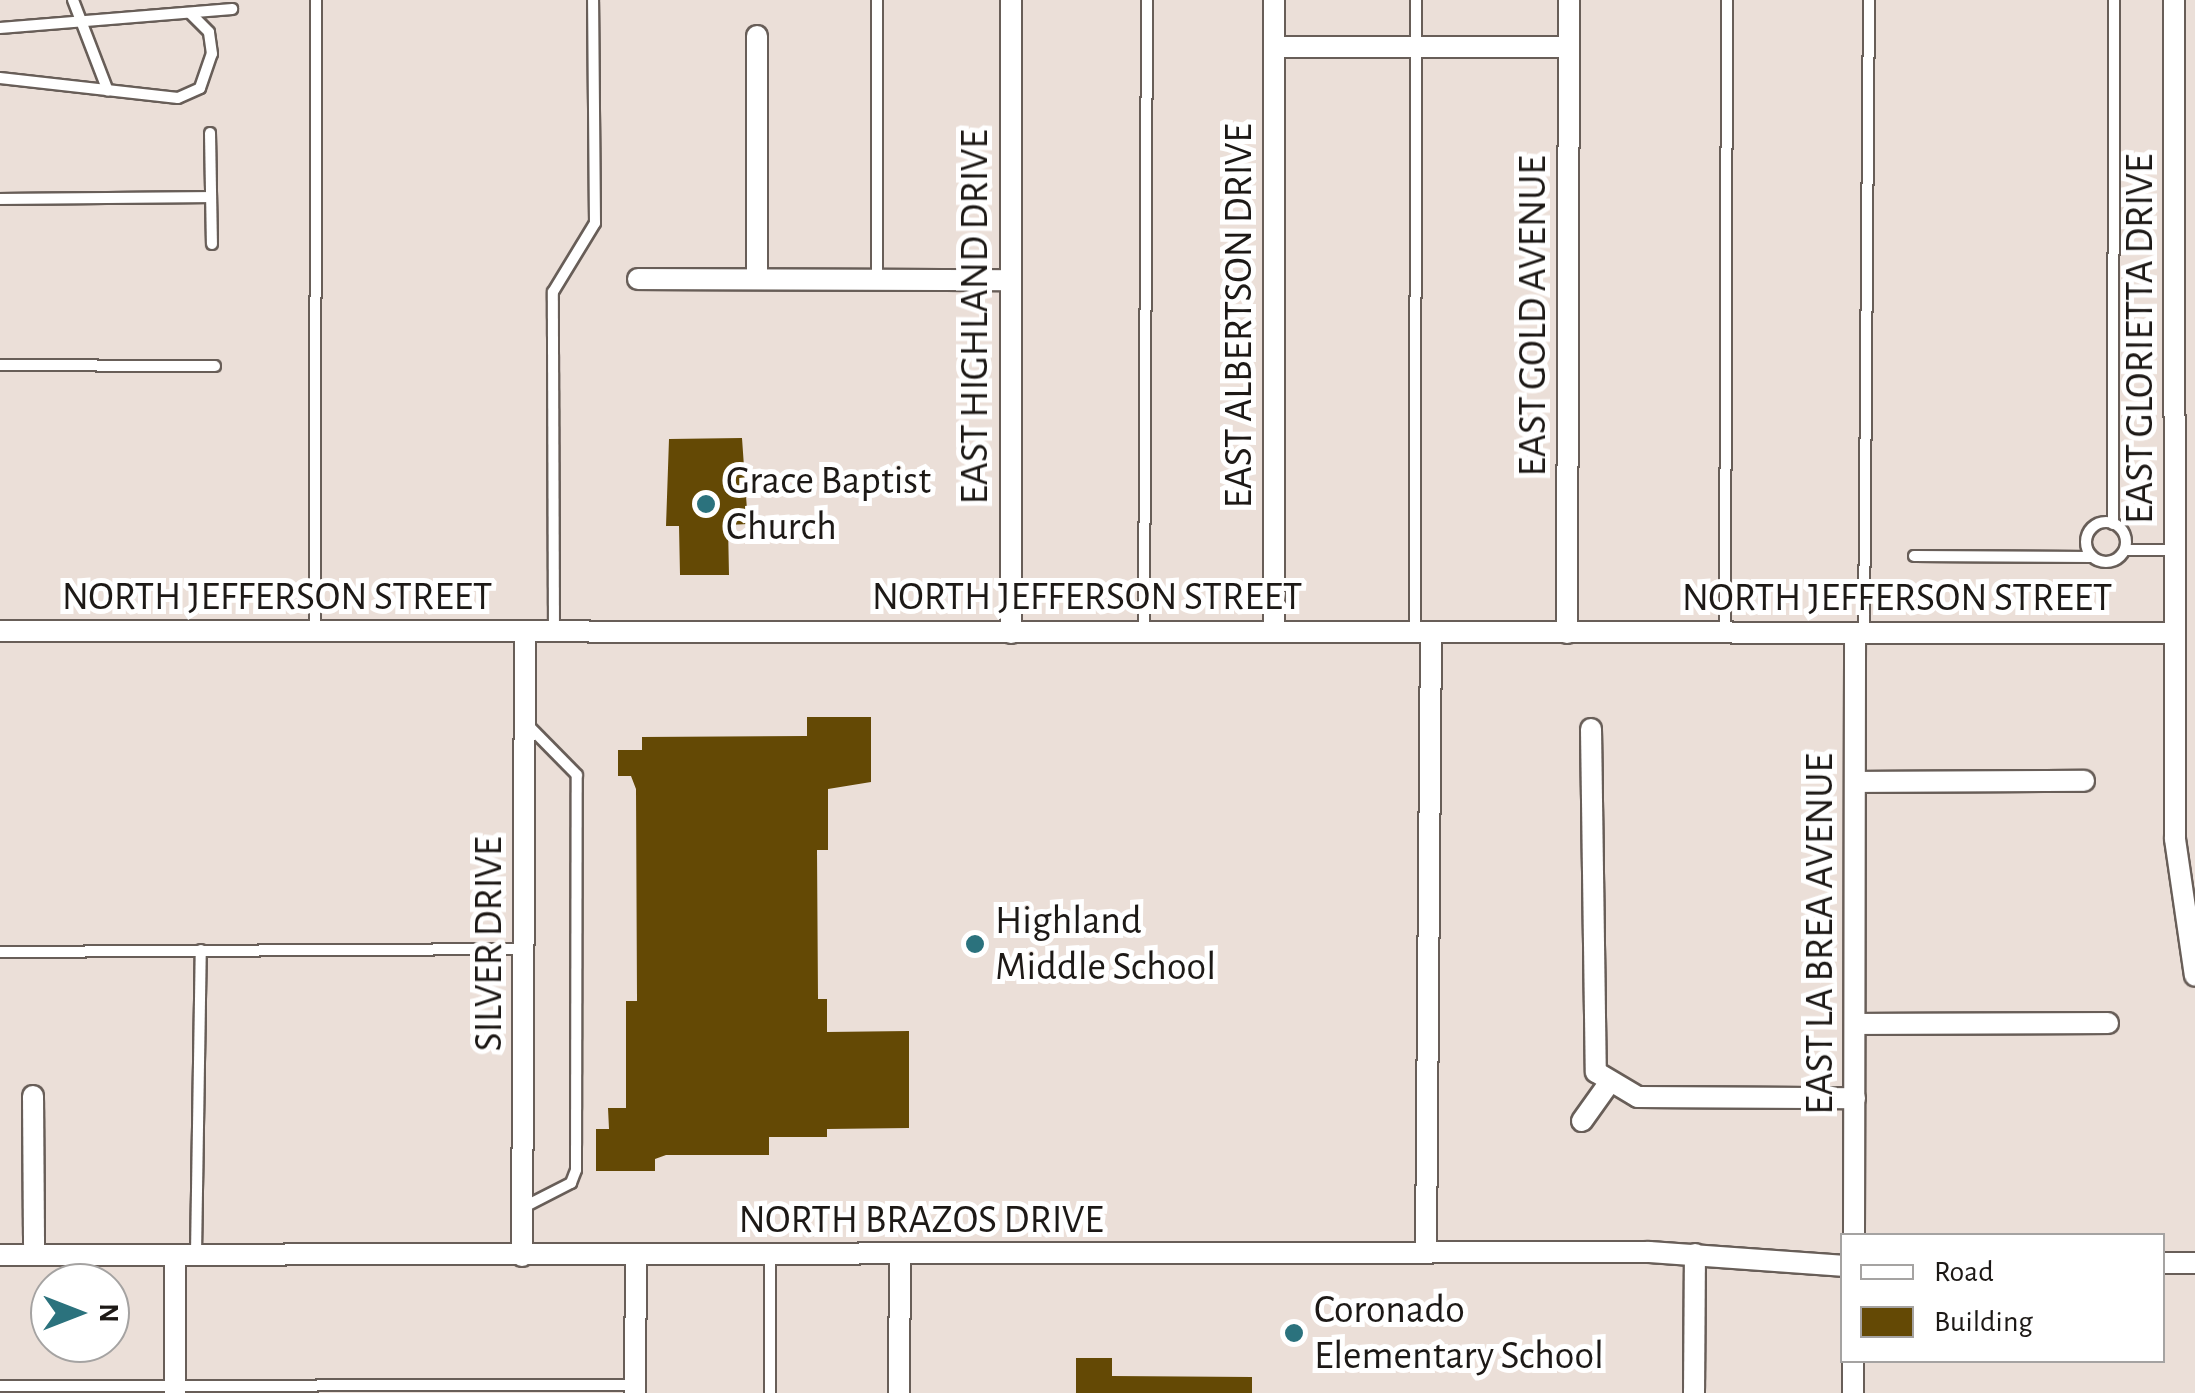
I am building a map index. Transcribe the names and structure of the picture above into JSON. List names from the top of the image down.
{
  "streets": {
    "street": [
      "EAST ALBERTSON DRIVE",
      "EAST GOLD AVENUE",
      "EAST HIGHLAND DRIVE",
      "EAST GLORIETTA DRIVE",
      "NORTH JEFFERSON STREET",
      "EAST LA BREA AVENUE",
      "SILVER DRIVE",
      "NORTH BRAZOS DRIVE"
    ]
  },
  "crossings": [
    ["EAST ALBERTSON DRIVE", "NORTH JEFFERSON STREET"],
    ["EAST GOLD AVENUE", "NORTH JEFFERSON STREET"],
    ["EAST HIGHLAND DRIVE", "NORTH JEFFERSON STREET"],
    ["EAST GLORIETTA DRIVE", "NORTH JEFFERSON STREET"],
    ["NORTH JEFFERSON STREET", "EAST LA BREA AVENUE"],
    ["NORTH JEFFERSON STREET", "SILVER DRIVE"],
    ["SILVER DRIVE", "NORTH BRAZOS DRIVE"]
  ],
  "places": ["Grace Baptist Church", "Highland Middle School", "Coronado Elementary School"],
  "legend": ["Road", "Building"],
  "north": "right"
}
